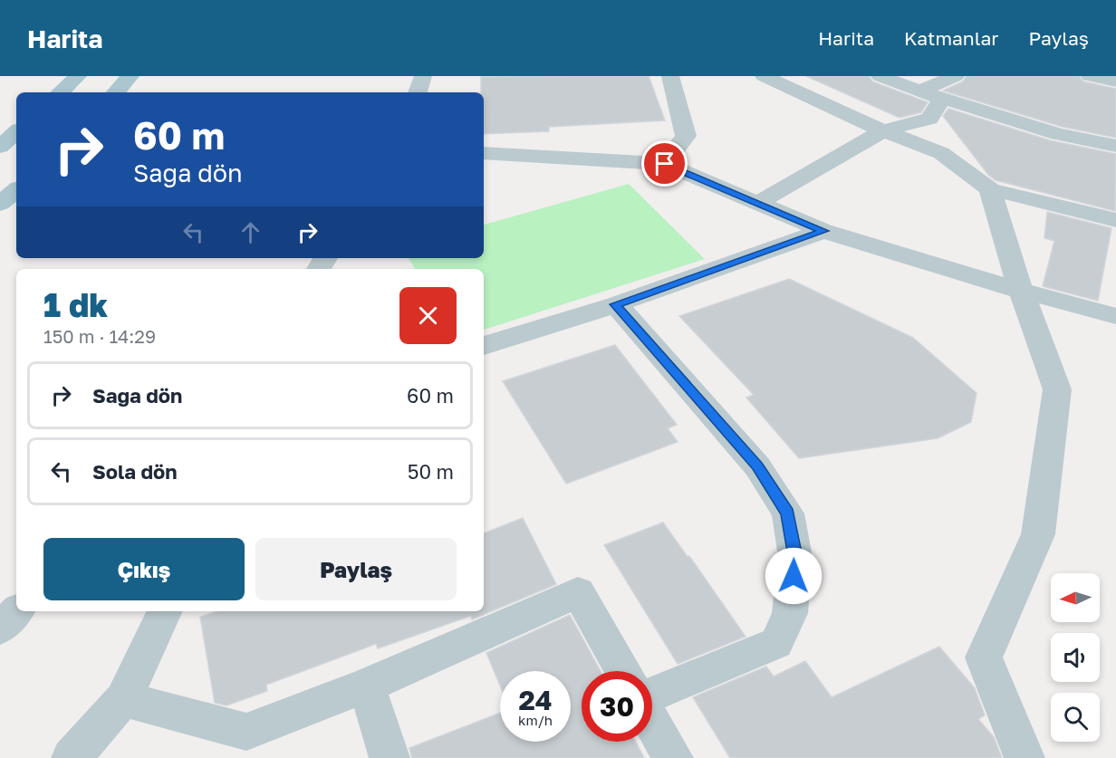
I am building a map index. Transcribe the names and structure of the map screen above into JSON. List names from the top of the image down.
{
  "north": "left",
  "page": {
    "header": "Harita",
    "nav": ["Harita", "Katmanlar", "Paylaş"],
    "turn": ["60 m", "Sağa dön"],
    "heading": ["1 dk", "150 m · 14:29"],
    "list": [
      {
        "name": "Sağa dön",
        "value": "60 m"
      },
      {
        "name": "Sola dön",
        "value": "50 m"
      }
    ],
    "buttons": ["Çıkış", "Paylaş"],
    "speed": "24 km/h",
    "limit": "30"
  }
}
